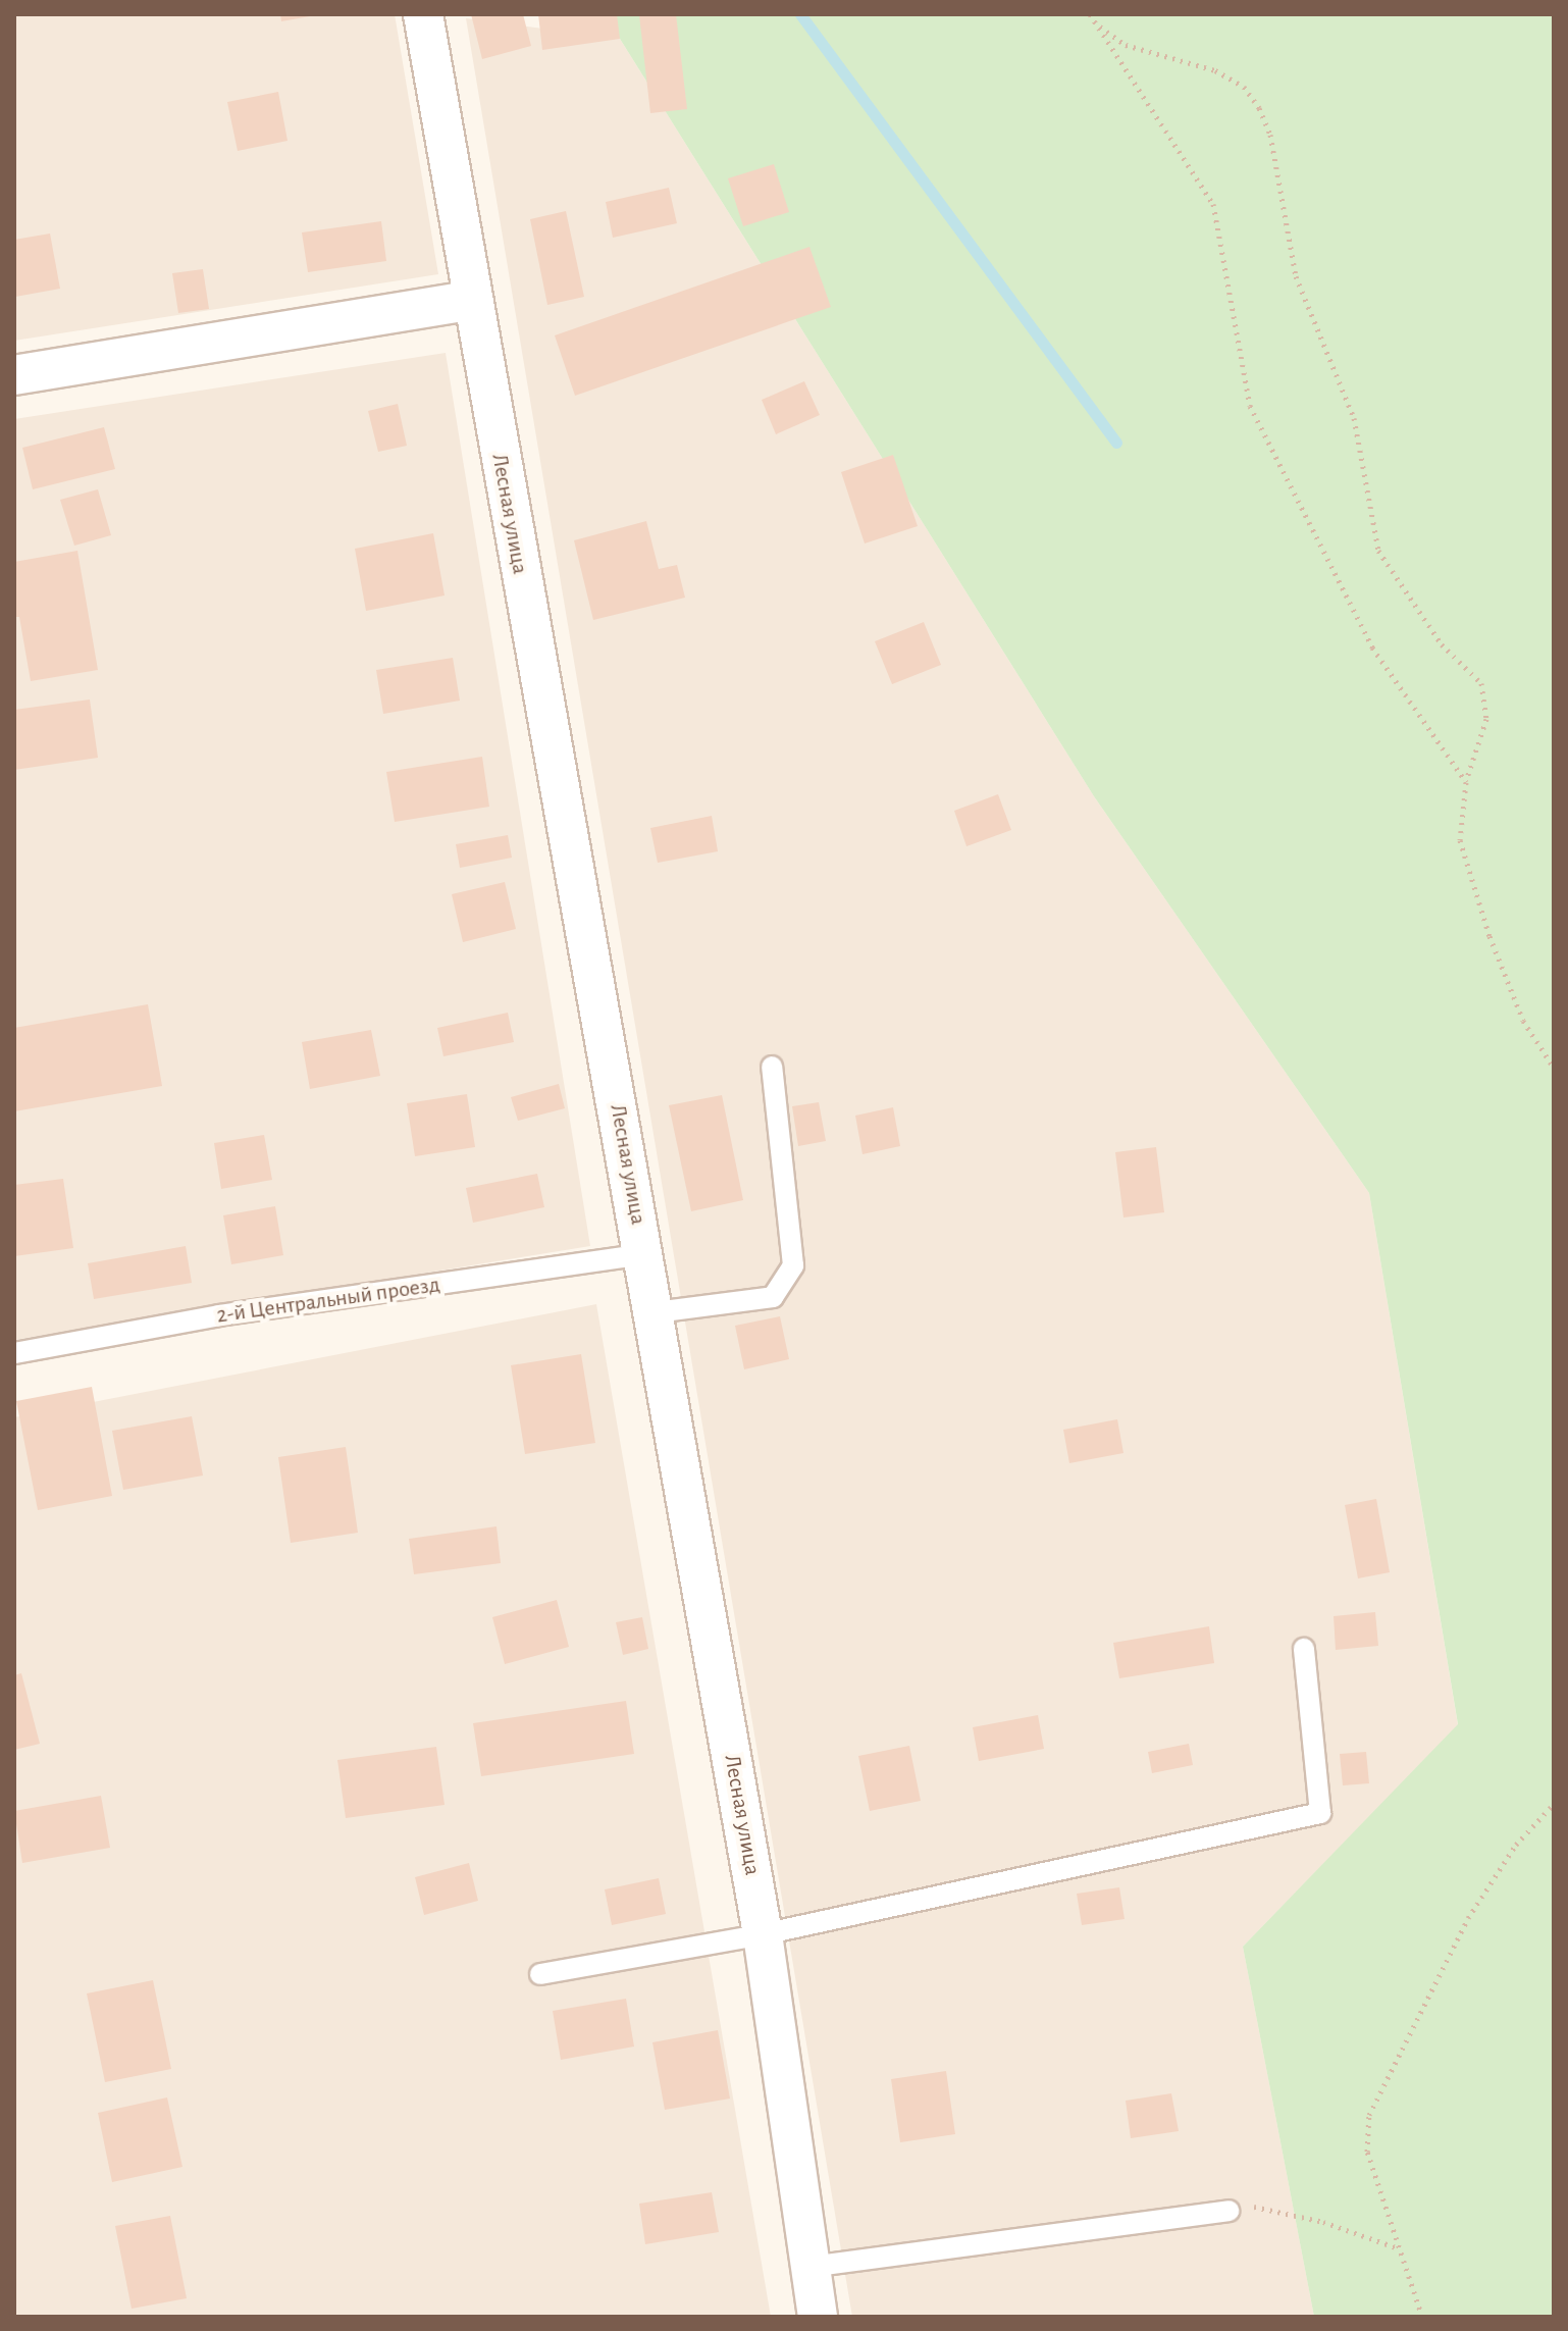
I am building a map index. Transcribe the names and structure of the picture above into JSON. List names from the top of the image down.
{
  "streets": {
    "street": ["Лесная улица"],
    "lane": ["2-й Центральный проезд"]
  },
  "crossings": [
    ["Лесная улица", "2-й Центральный проезд"]
  ]
}
